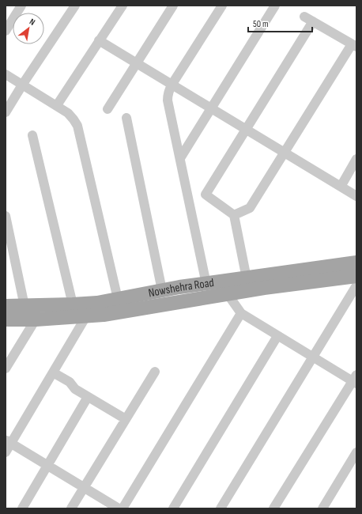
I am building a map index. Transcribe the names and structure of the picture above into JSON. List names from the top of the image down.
{
  "streets": {
    "main road": ["Nowshehra Road"]
  },
  "scale_bar": "50 m",
  "north": "top right"
}
